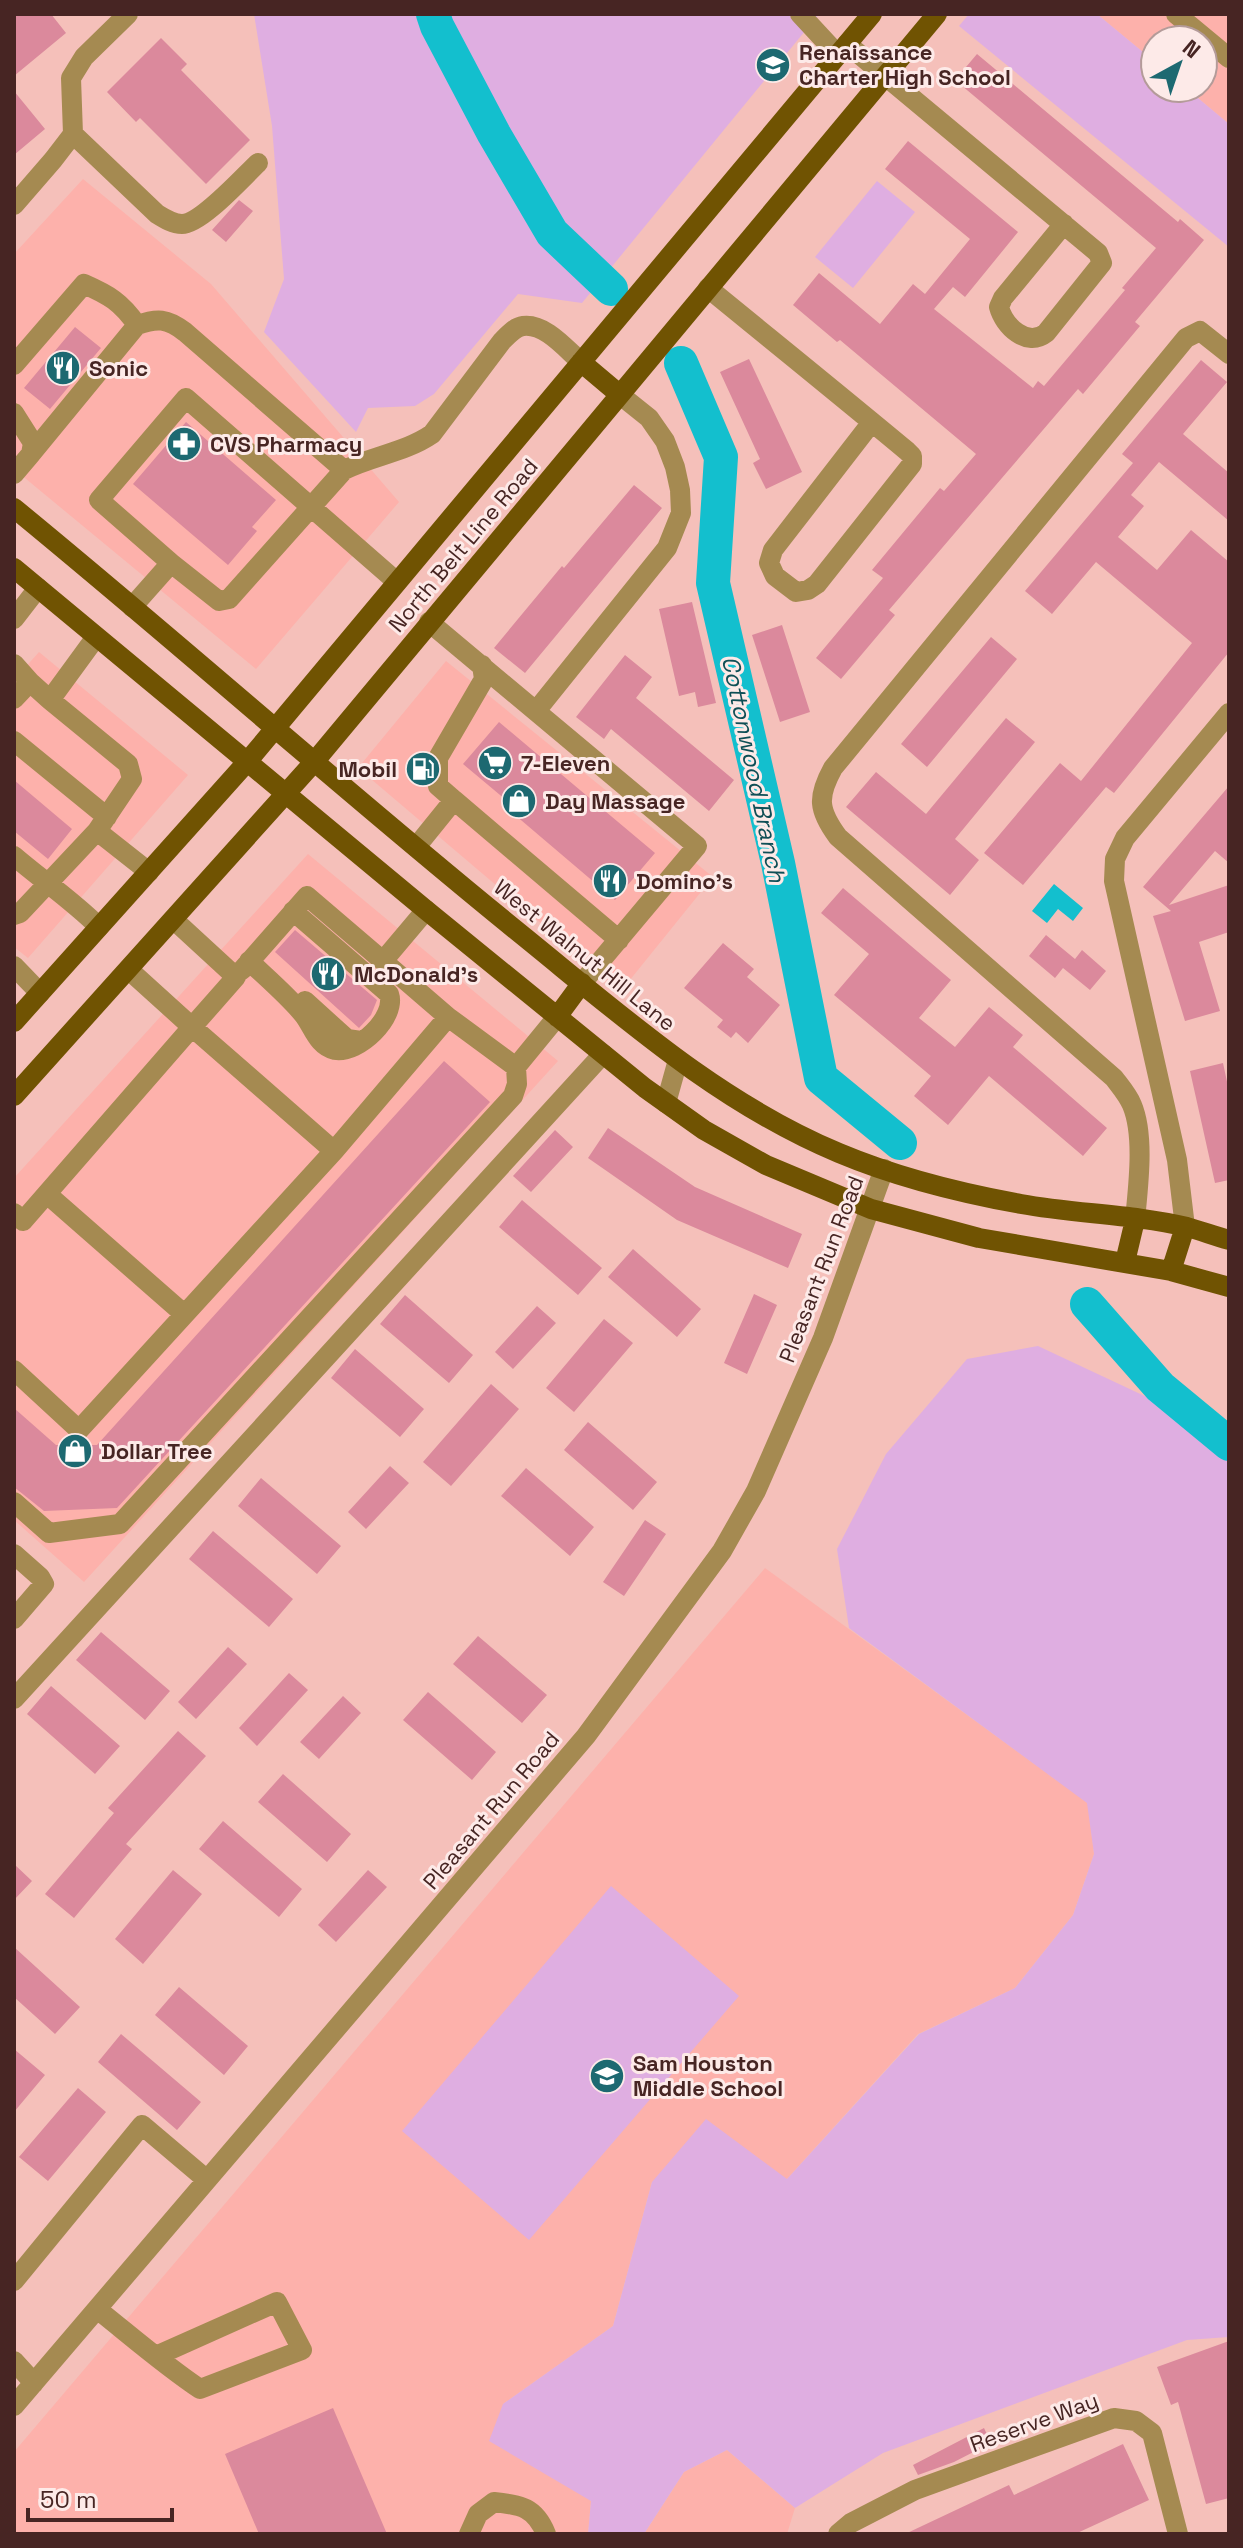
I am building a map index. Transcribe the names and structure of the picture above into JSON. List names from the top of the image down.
{
  "streets": {
    "main road": ["North Belt Line Road", "West Walnut Hill Lane"],
    "street": ["Pleasant Run Road", "Reserve Way"]
  },
  "crossings": [
    ["North Belt Line Road", "West Walnut Hill Lane"],
    ["West Walnut Hill Lane", "Pleasant Run Road"]
  ],
  "water": ["Cottonwood Branch"],
  "places": {
    "school or university": ["Renaissance Charter High School", "Sam Houston Middle School"],
    "restaurant": ["Sonic", "Domino's", "McDonald's"],
    "pharmacy": ["CVS Pharmacy"],
    "supermarket": ["7-Eleven"],
    "fuel station": ["Mobil"],
    "shop": ["Day Massage", "Dollar Tree"]
  },
  "scale_bar": "50 m",
  "north": "top right"
}
